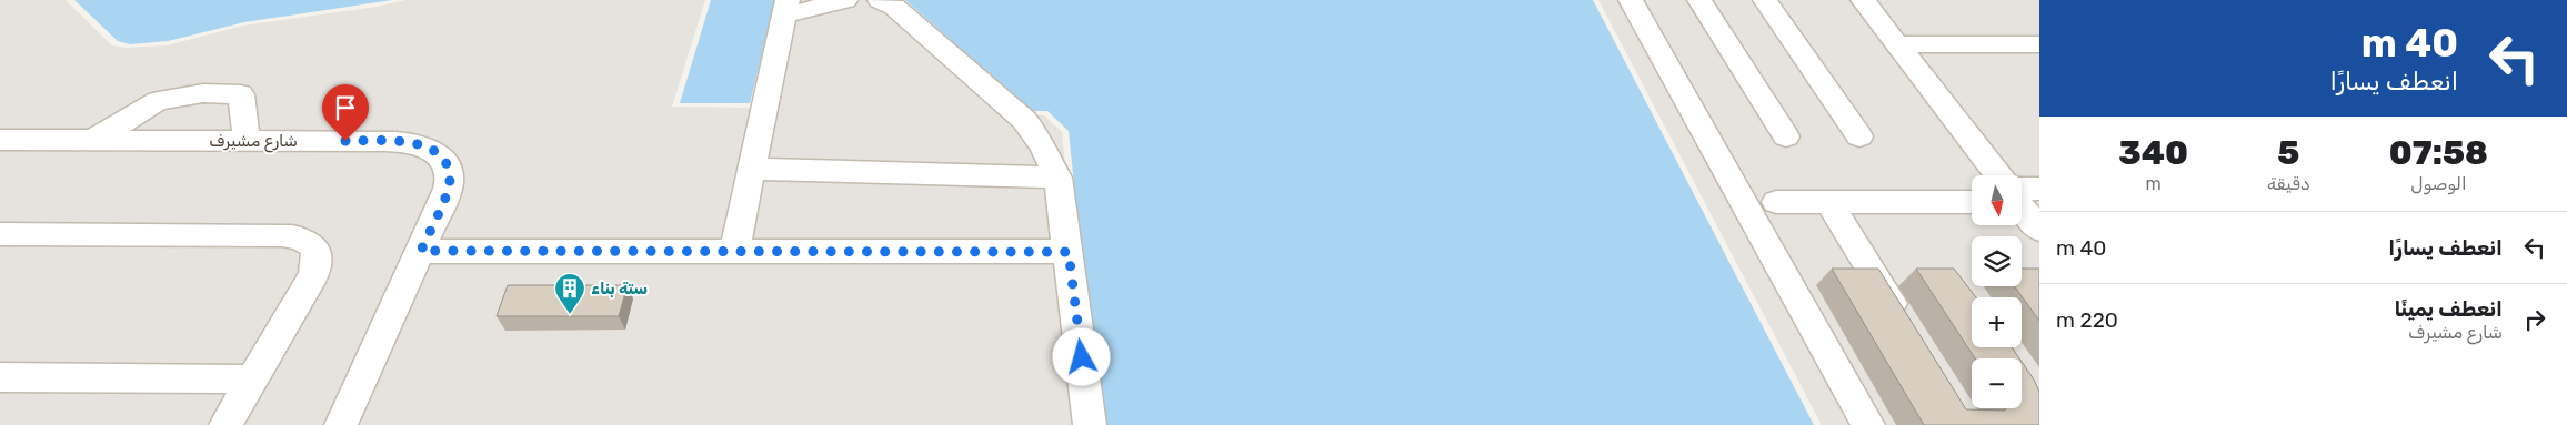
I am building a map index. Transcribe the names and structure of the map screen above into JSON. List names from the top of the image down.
{
  "streets": {
    "street": ["شارع مشيرف"]
  },
  "places": {
    "building": ["ستة بناء"]
  },
  "north": "bottom",
  "page": {
    "turn": ["40 m", "انعطف يسارًا"],
    "eta": [
      "07:58",
      "الوصول",
      "5",
      "دقيقة",
      "340",
      "m"
    ],
    "map_buttons": ["+", "−"],
    "list": [
      {
        "name": "انعطف يسارًا",
        "value": "40 m"
      },
      {
        "name": "انعطف يمينًا",
        "note": "شارع مشيرف",
        "value": "220 m"
      }
    ]
  }
}
